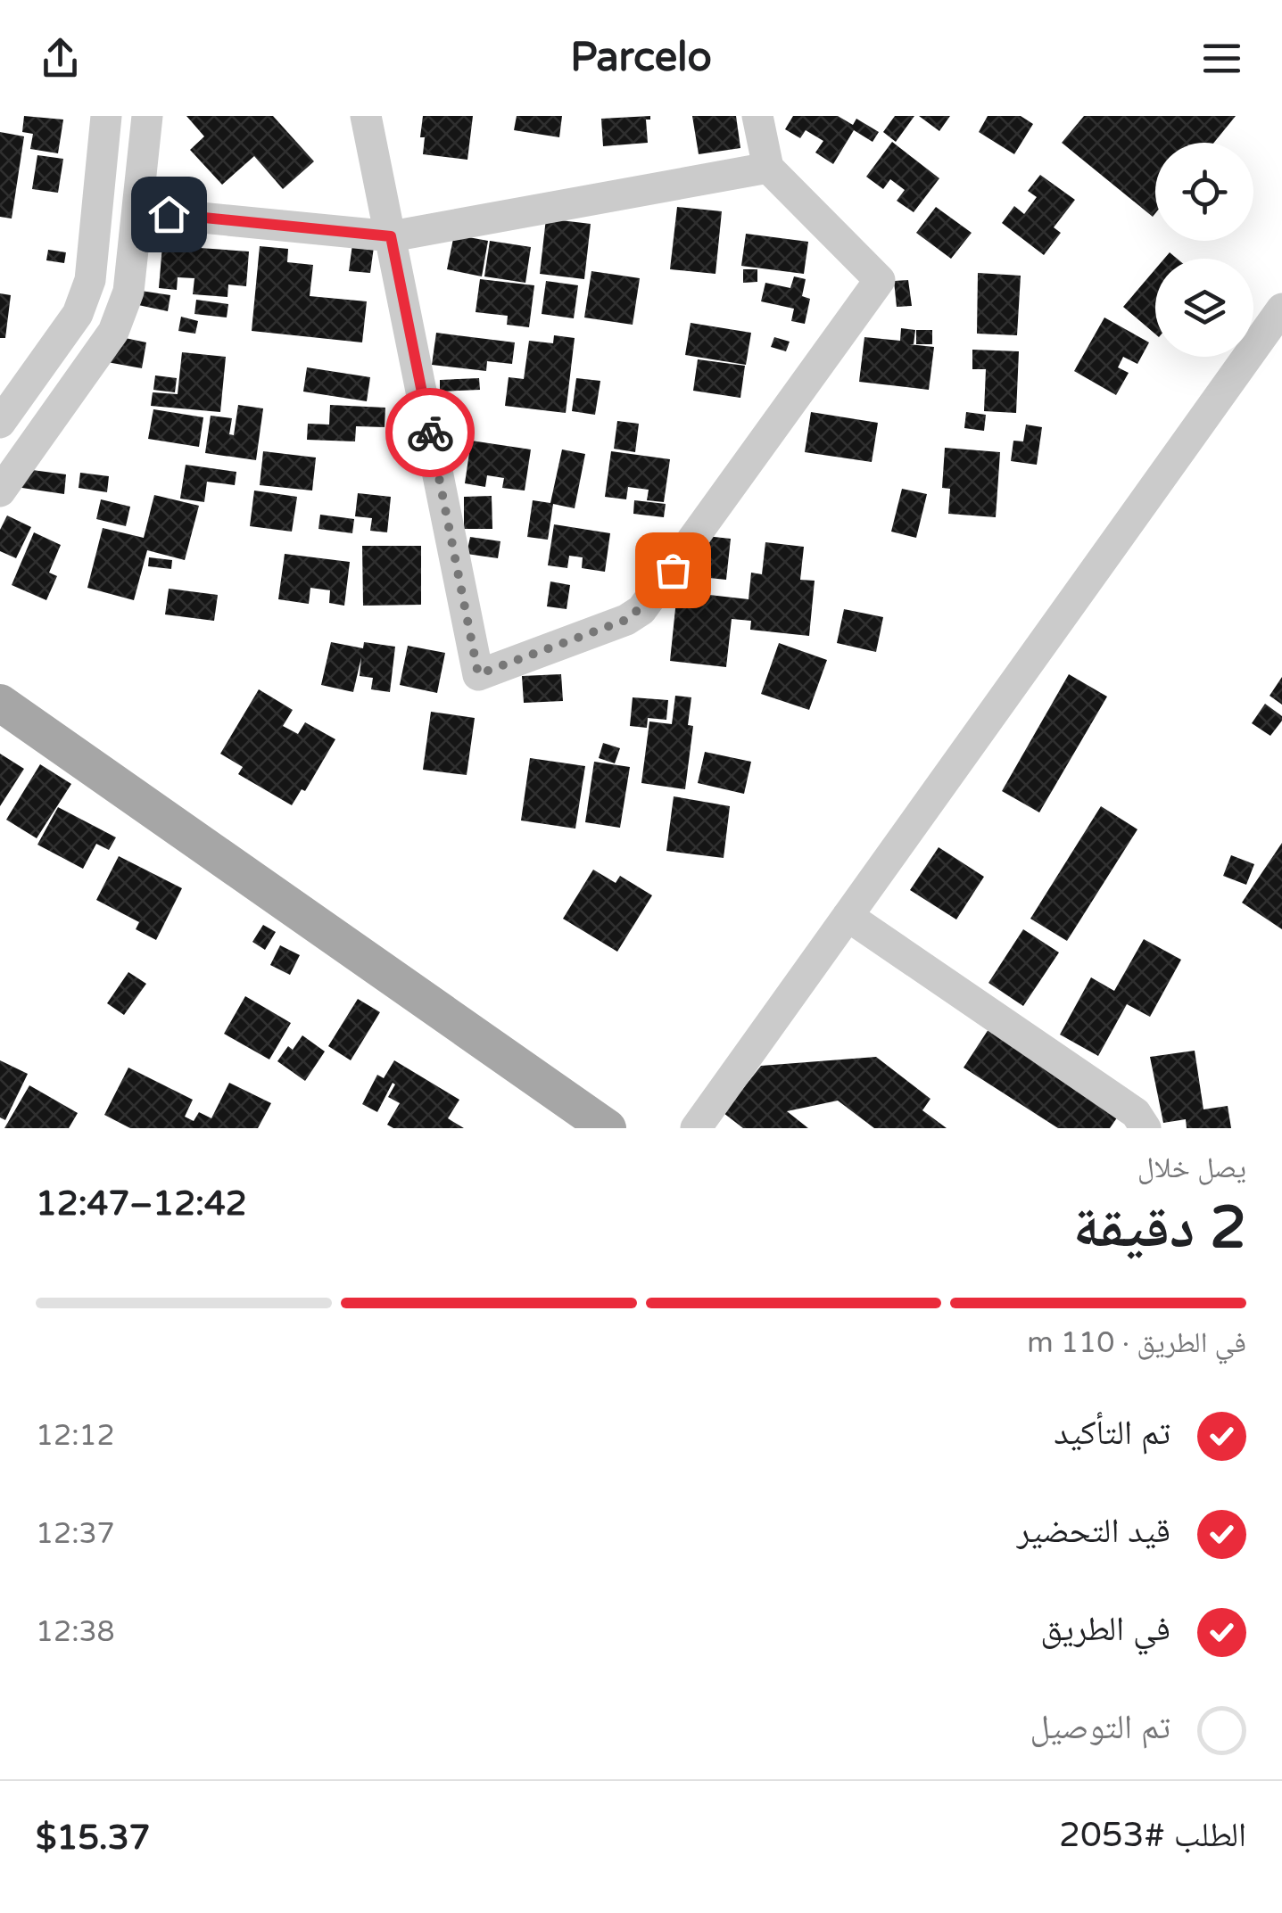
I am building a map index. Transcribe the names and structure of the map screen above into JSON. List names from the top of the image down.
{
  "page": {
    "header": "Parcelo",
    "heading": ["2 دقيقة", "يصل خلال", "12:42–12:47"],
    "panel": ["الطلب #2053", "$15.37"],
    "bar": "في الطريق · 110 m",
    "list": [
      ["تم التأكيد", "12:12"],
      ["قيد التحضير", "12:37"],
      ["في الطريق", "12:38"],
      "تم التوصيل"
    ]
  }
}
